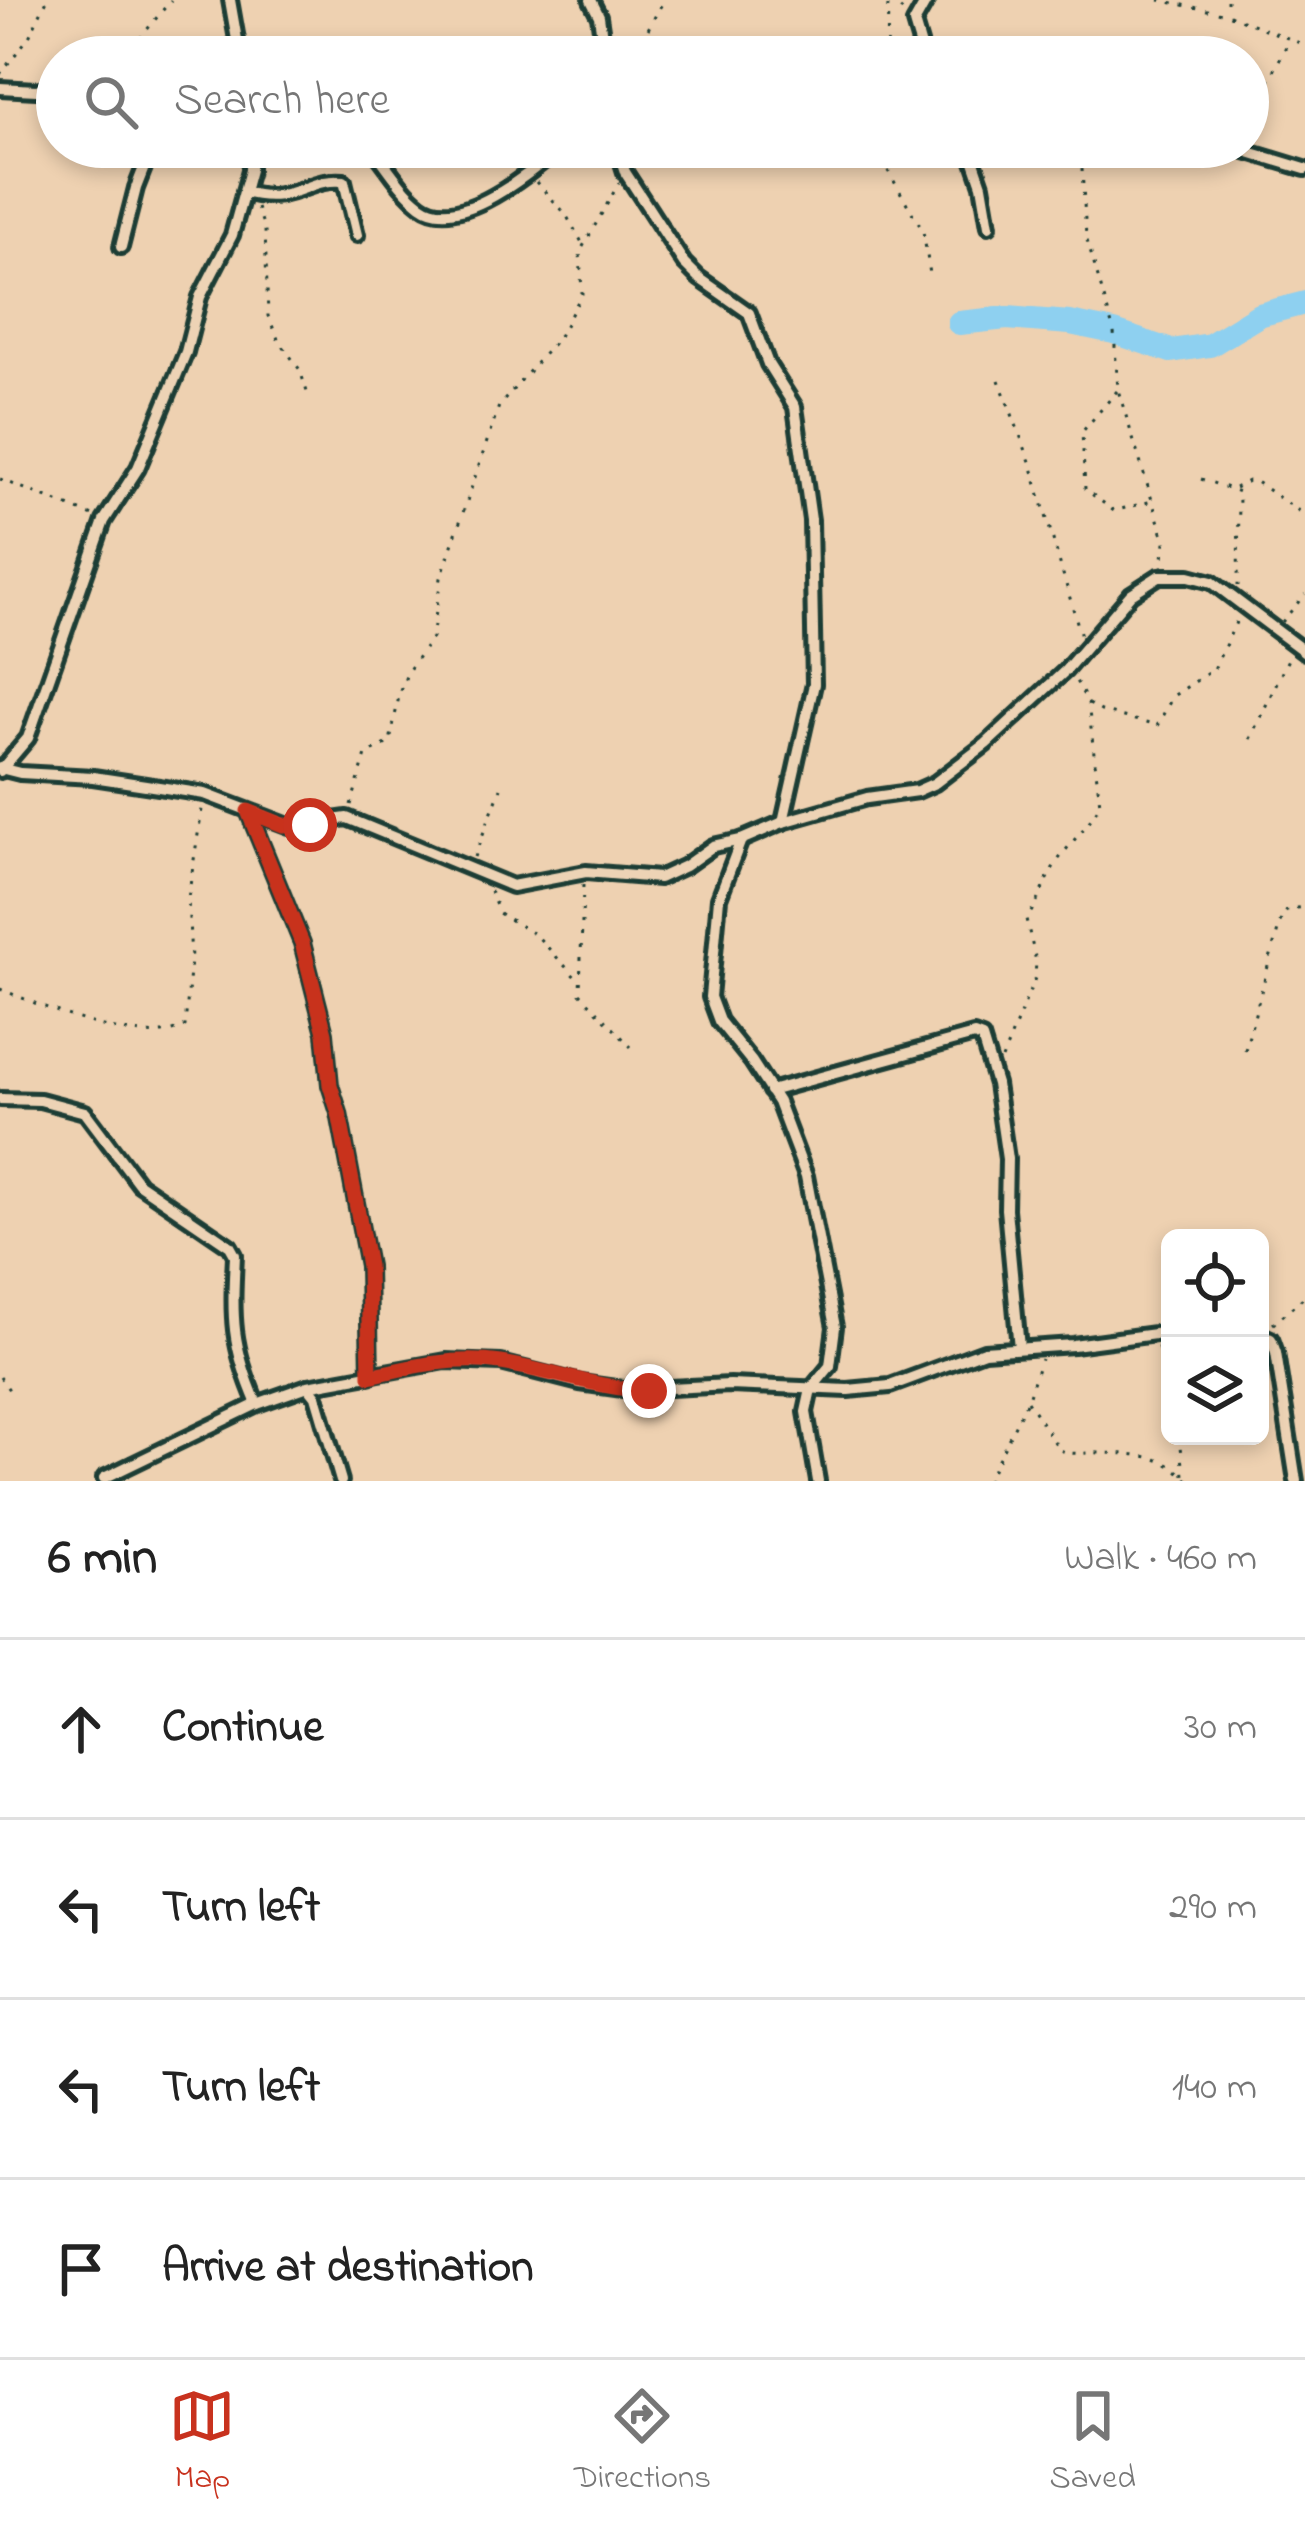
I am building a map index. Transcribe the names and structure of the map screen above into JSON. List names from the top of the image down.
{
  "page": {
    "search": "Search here",
    "heading": ["6 min", "Walk · 460 m"],
    "list": [
      ["Continue", "30 m"],
      ["Turn left", "290 m"],
      ["Turn left", "140 m"],
      "Arrive at destination"
    ],
    "nav": ["Map", "Directions", "Saved"]
  }
}
